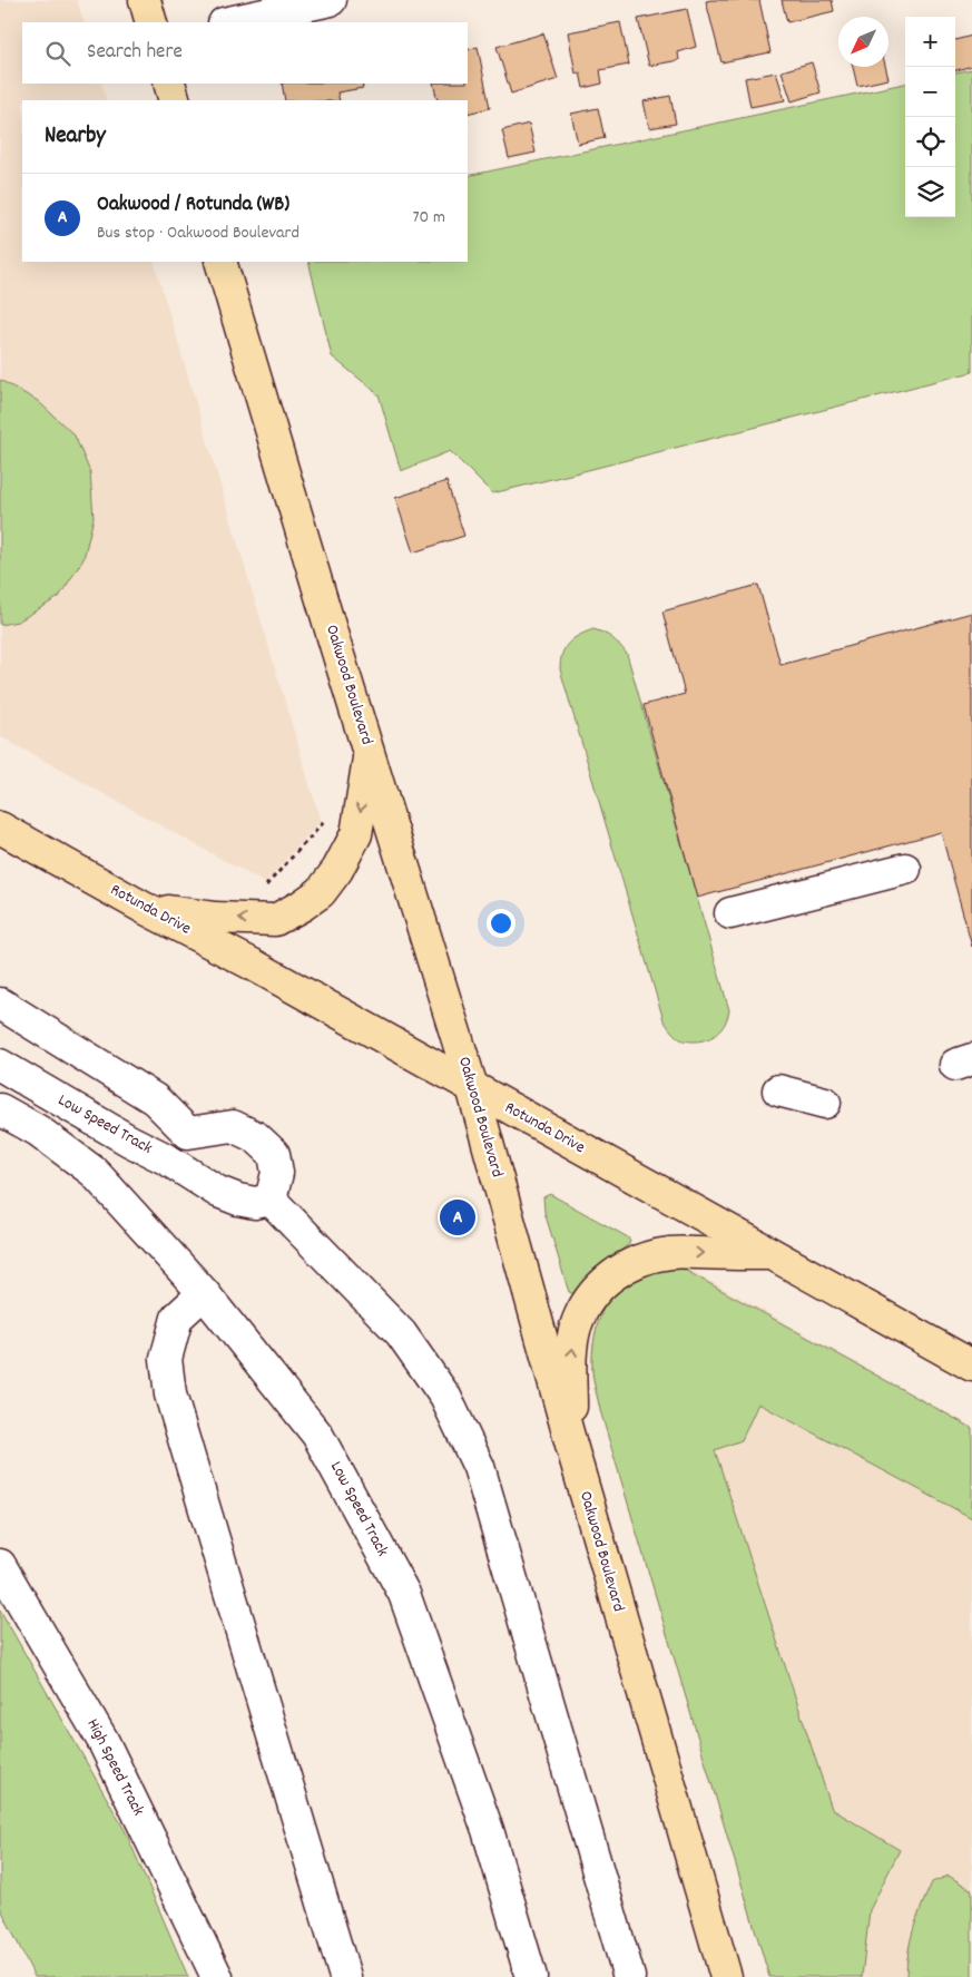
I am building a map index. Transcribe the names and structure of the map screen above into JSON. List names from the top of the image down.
{
  "streets": {
    "main road": ["Oakwood Boulevard", "Rotunda Drive"],
    "street": ["Low Speed Track", "High Speed Track"]
  },
  "crossings": [
    ["Oakwood Boulevard", "Rotunda Drive"]
  ],
  "north": "bottom left",
  "page": {
    "map_buttons": ["+", "−"],
    "search": "Search here",
    "heading": "Nearby",
    "list": [
      {
        "mark": "A",
        "name": "Oakwood / Rotunda (WB)",
        "note": "Bus stop · Oakwood Boulevard",
        "value": "70 m"
      }
    ],
    "pins": "A"
  }
}
